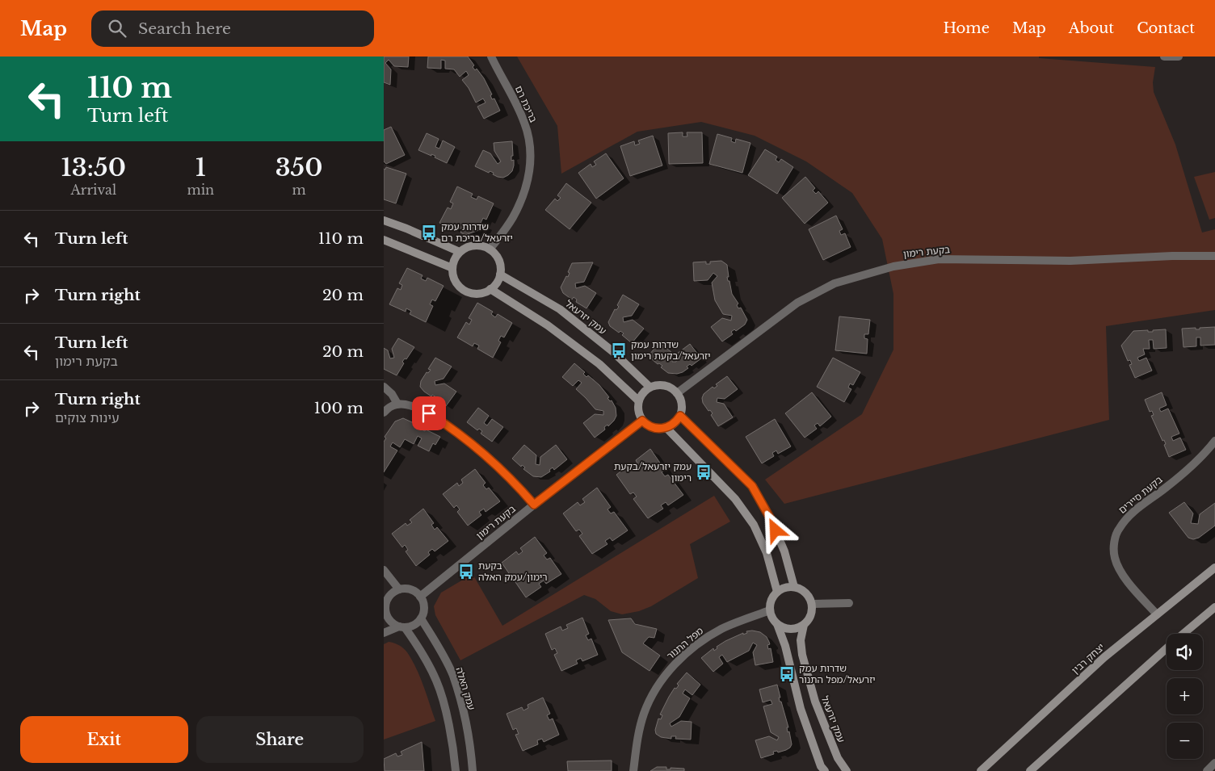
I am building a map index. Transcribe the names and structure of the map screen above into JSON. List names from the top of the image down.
{
  "streets": {
    "main road": ["עמק יזרעאל", "יצחק רבין"],
    "street": [
      "בריכת רם",
      "בקעת רימון",
      "בקעת סיירים",
      "מפל התנור",
      "עמק האלה"
    ]
  },
  "crossings": [
    ["בריכת רם", "עמק יזרעאל"],
    ["בקעת רימון", "עמק יזרעאל"],
    ["בקעת רימון", "עמק האלה"],
    ["עמק יזרעאל", "מפל התנור"],
    ["בקעת סיירים", "יצחק רבין"]
  ],
  "places": {
    "bus stop": [
      "שדרות עמק יזרעאל/בריכת רם",
      "שדרות עמק יזרעאל/בקעת רימון",
      "עמק יזרעאל/בקעת רימון",
      "בקעת רימון/עמק האלה",
      "שדרות עמק יזרעאל/מפל התנור"
    ]
  },
  "page": {
    "header": "Map",
    "search": "Search here",
    "nav": [
      "Home",
      "Map",
      "About",
      "Contact"
    ],
    "turn": ["110 m", "Turn left"],
    "eta": [
      "13:50",
      "Arrival",
      "1",
      "min",
      "350",
      "m"
    ],
    "list": [
      {
        "name": "Turn left",
        "value": "110 m"
      },
      {
        "name": "Turn right",
        "value": "20 m"
      },
      {
        "name": "Turn left",
        "note": "בקעת רימון",
        "value": "20 m"
      },
      {
        "name": "Turn right",
        "note": "עינות צוקים",
        "value": "100 m"
      }
    ],
    "map_buttons": ["+", "−"],
    "buttons": ["Exit", "Share"]
  }
}
